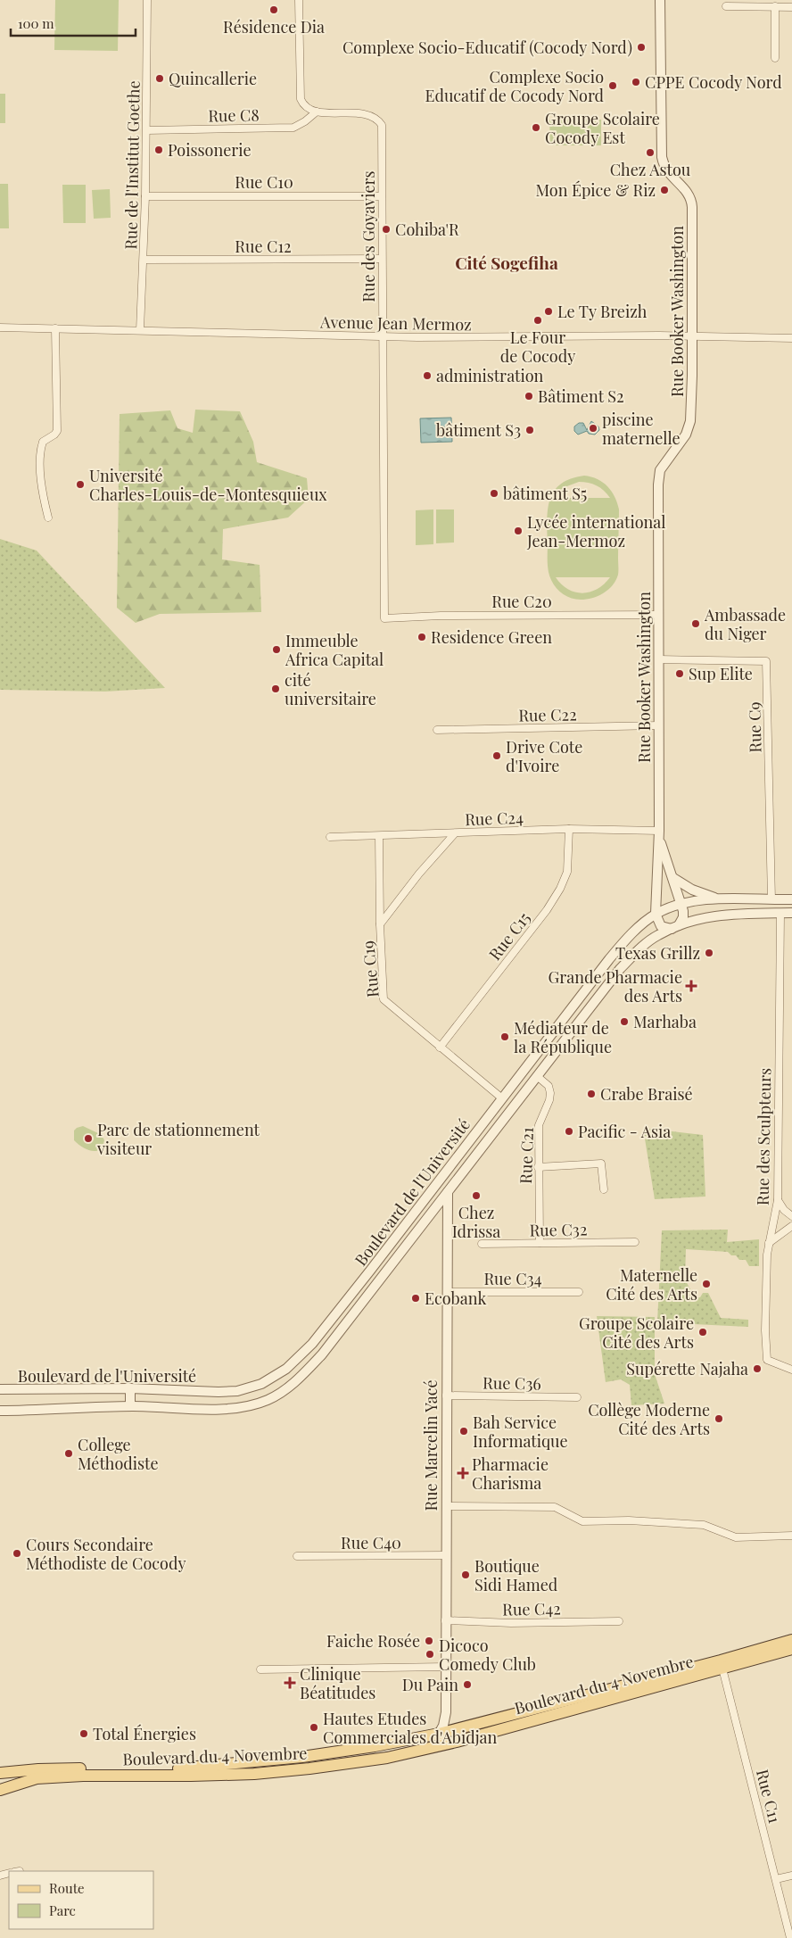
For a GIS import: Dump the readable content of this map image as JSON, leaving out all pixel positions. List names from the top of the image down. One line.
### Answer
{"streets":{"main road":["Boulevard du 4 Novembre"],"street":["Rue C8","Rue de l'Institut Goethe","Rue C10","Rue des Goyaviers","Rue C12","Rue Booker Washington","Avenue Jean Mermoz","Rue C20","Rue C22","Rue C9","Rue C24","Rue C15","Rue C19","Rue des Sculpteurs","Rue C21","Boulevard de l'Université","Rue C32","Rue C34","Rue C36","Rue Marcelin Yacé","Rue C40","Rue C42","Rue C11"]},"crossings":[["Rue C8","Rue de l'Institut Goethe"],["Rue C8","Rue des Goyaviers"],["Rue de l'Institut Goethe","Rue C10"],["Rue de l'Institut Goethe","Rue C12"],["Rue de l'Institut Goethe","Avenue Jean Mermoz"],["Rue C10","Rue des Goyaviers"],["Rue des Goyaviers","Rue C12"],["Rue des Goyaviers","Avenue Jean Mermoz"],["Rue des Goyaviers","Rue C20"],["Rue Booker Washington","Avenue Jean Mermoz"],["Rue Booker Washington","Rue C20"],["Rue Booker Washington","Rue C22"],["Rue Booker Washington","Rue C9"],["Rue Booker Washington","Rue C24"],["Rue Booker Washington","Boulevard de l'Université"],["Rue C9","Boulevard de l'Université"],["Rue C24","Rue C15"],["Rue C24","Rue C19"],["Rue C15","Rue C19"],["Rue C19","Boulevard de l'Université"],["Rue des Sculpteurs","Boulevard de l'Université"],["Rue C21","Boulevard de l'Université"],["Rue C21","Rue C32"],["Boulevard de l'Université","Rue Marcelin Yacé"],["Rue C34","Rue Marcelin Yacé"],["Rue C36","Rue Marcelin Yacé"],["Rue Marcelin Yacé","Rue C40"],["Rue Marcelin Yacé","Rue C42"],["Rue Marcelin Yacé","Boulevard du 4 Novembre"],["Boulevard du 4 Novembre","Rue C11"]],"districts":["Cité Sogefiha"],"places":{"other":["Résidence Dia","Complexe Socio-Educatif (Cocody Nord)","Quincallerie","CPPE Cocody Nord","Complexe Socio Educatif de Cocody Nord","Groupe Scolaire Cocody Est","Poissonerie","Chez Astou","Mon Épice & Riz","Cohiba'R","Le Ty Breizh","Le Four de Cocody","administration","Bâtiment S2","piscine maternelle","bâtiment S3","Université Charles-Louis-de-Montesquieux","bâtiment S5","Lycée international Jean-Mermoz","Ambassade du Niger","Residence Green","Immeuble Africa Capital","Sup Elite","cité universitaire","Drive Cote d'Ivoire","Texas Grillz","Marhaba","Médiateur de la République","Crabe Braisé","Pacific - Asia","Parc de stationnement visiteur","Chez Idrissa","Maternelle Cité des Arts","Ecobank","Groupe Scolaire Cité des Arts","Supérette Najaha","Collège Moderne Cité des Arts","Bah Service Informatique","College Méthodiste","Cours Secondaire Méthodiste de Cocody","Boutique Sidi Hamed","Faiche Rosée","Dicoco Comedy Club","Du Pain","Hautes Etudes Commerciales d'Abidjan","Total Énergies"],"health":["Grande Pharmacie des Arts","Pharmacie Charisma","Clinique Béatitudes"]},"legend":["Route","Parc"],"scale_bar":"100 m"}
